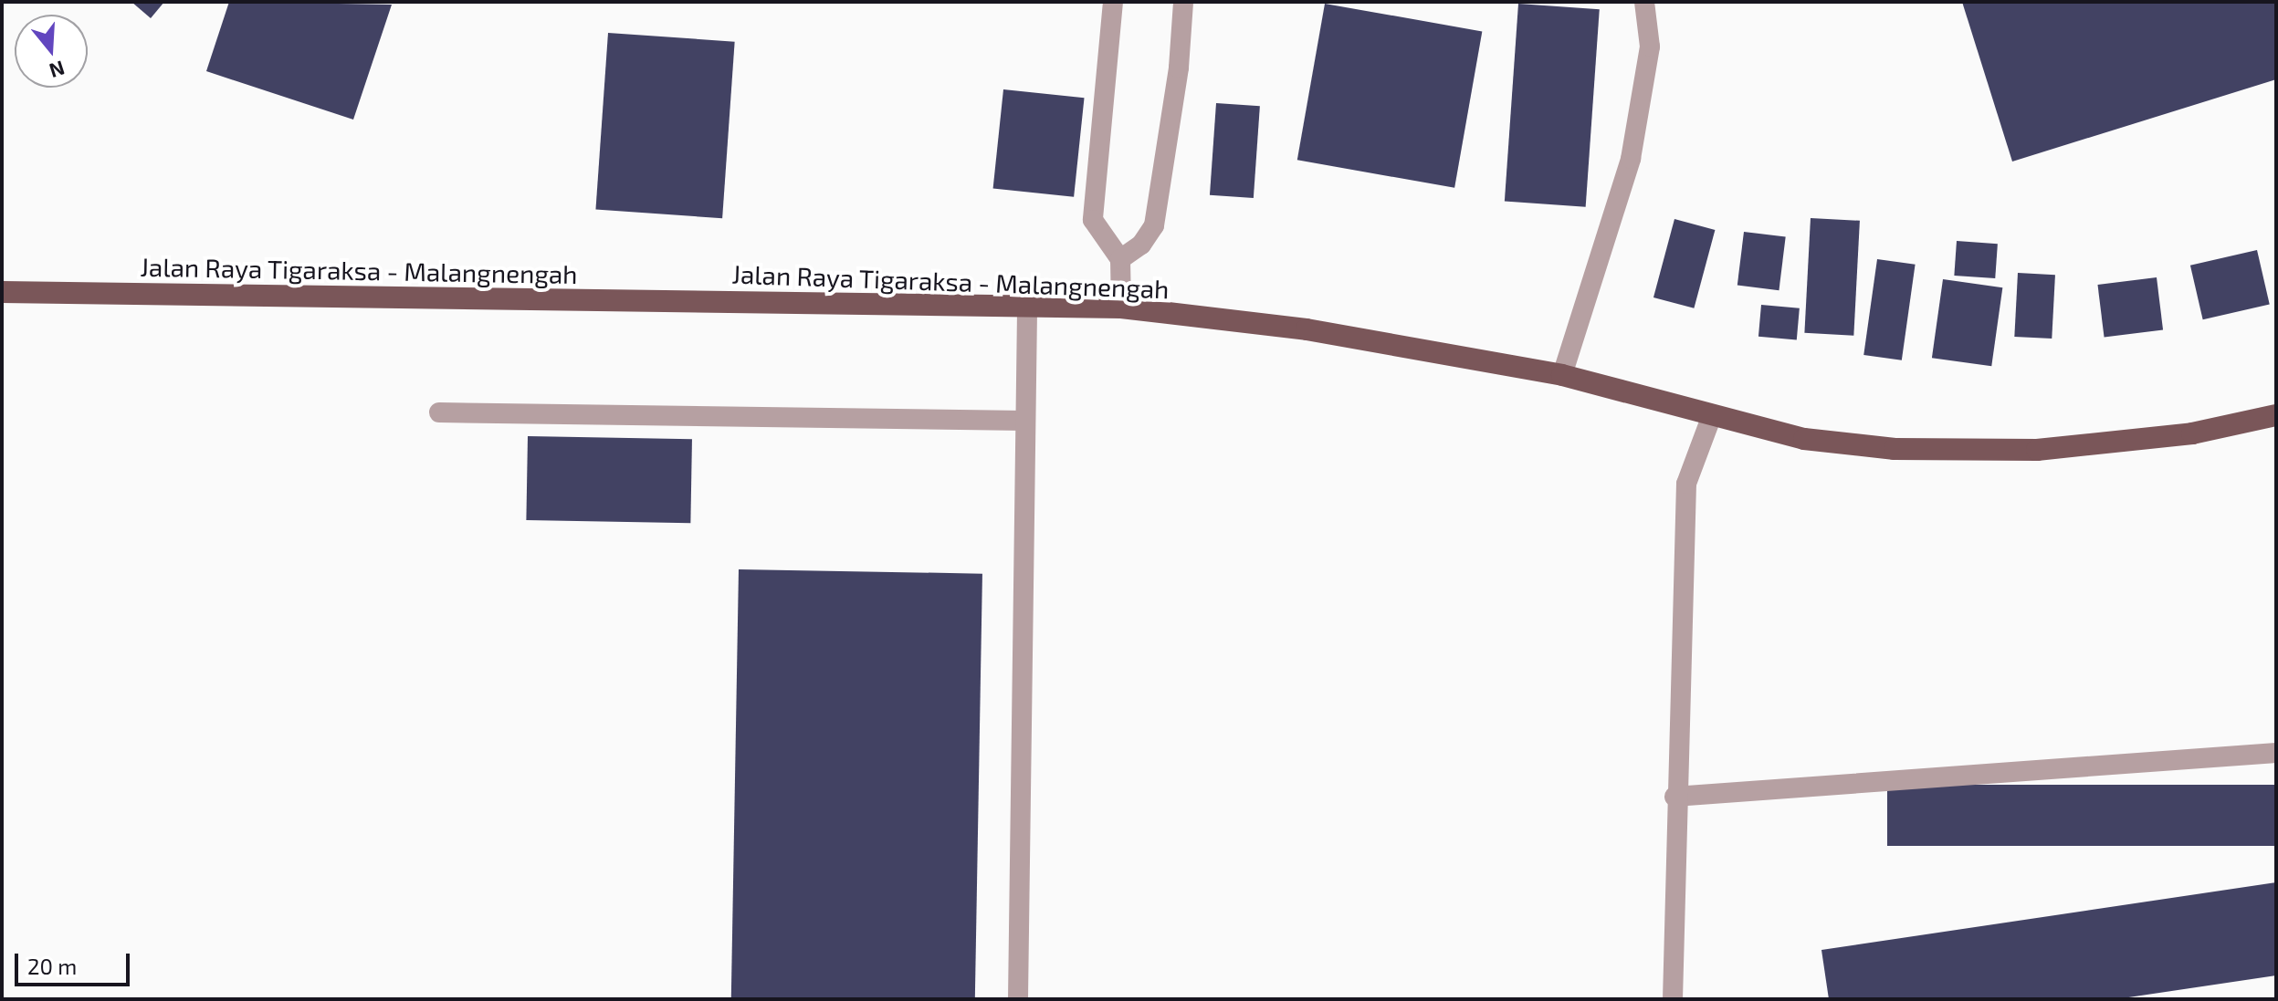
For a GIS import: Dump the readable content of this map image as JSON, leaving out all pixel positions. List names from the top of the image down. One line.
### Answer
{"streets":{"main road":["Jalan Raya Tigaraksa - Malangnengah"]},"scale_bar":"20 m","north":"bottom"}
